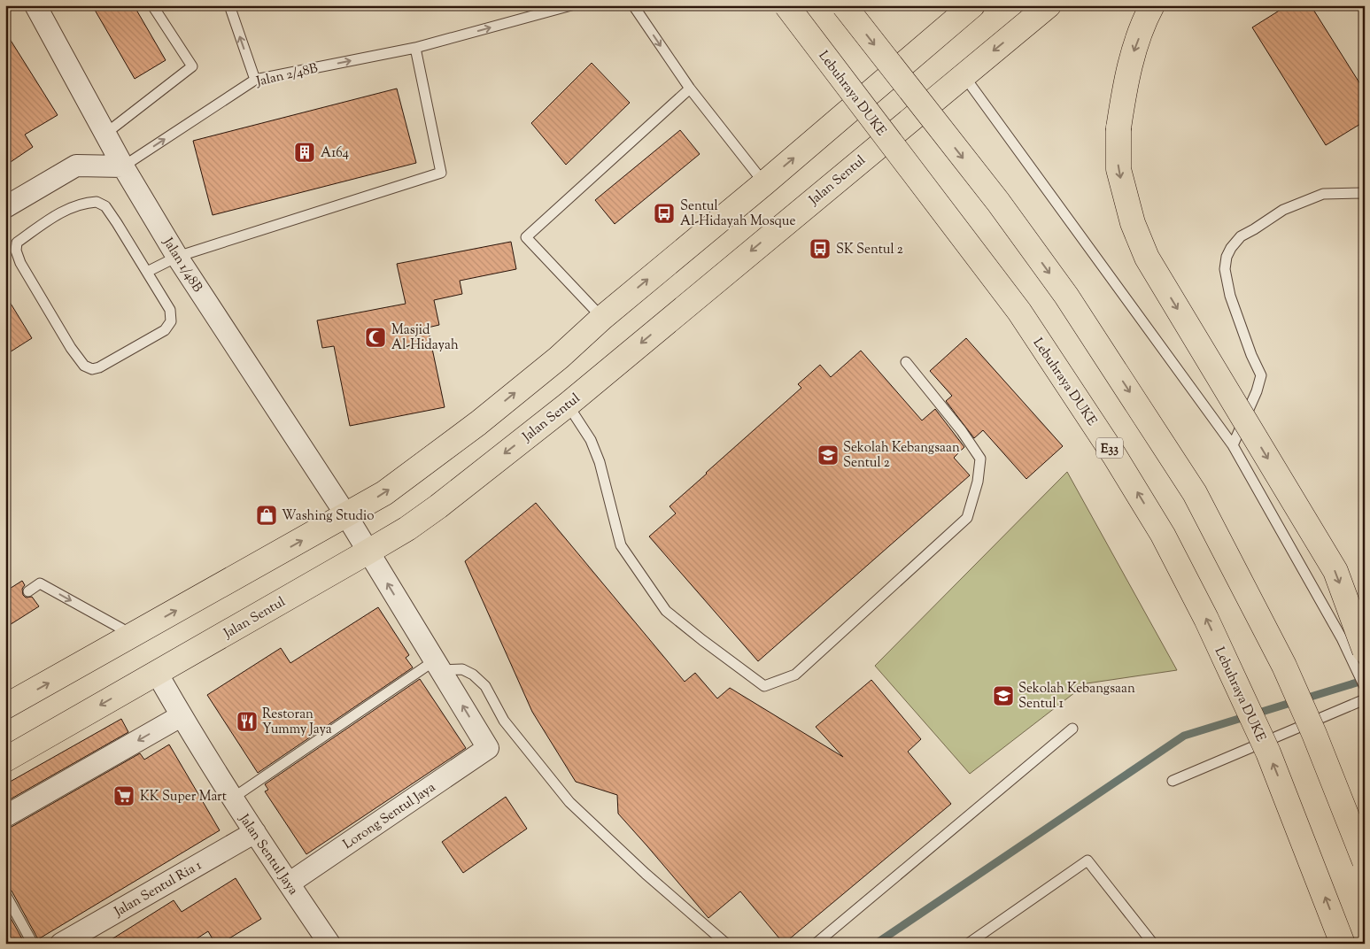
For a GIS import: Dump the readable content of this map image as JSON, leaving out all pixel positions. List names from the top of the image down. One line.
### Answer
{"streets":{"main road":["Lebuhraya DUKE","Jalan Sentul","E33"],"street":["Jalan 1/48B","Lorong Sentul Jaya","Jalan Sentul Jaya","Jalan Sentul Ria 1"],"lane":["Jalan 2/48B"]},"crossings":[["Jalan 2/48B","Jalan 1/48B"],["Jalan Sentul","Jalan 1/48B"],["Jalan Sentul","Jalan Sentul Jaya"],["Jalan 1/48B","Lorong Sentul Jaya"],["Lorong Sentul Jaya","Jalan Sentul Jaya"],["Jalan Sentul Jaya","Jalan Sentul Ria 1"]],"one_way":["Jalan 2/48B"],"places":{"building":["A164"],"bus stop":["Sentul Al-Hidayah Mosque","SK Sentul 2"],"mosque":["Masjid Al-Hidayah"],"school or university":["Sekolah Kebangsaan Sentul 2","Sekolah Kebangsaan Sentul 1"],"shop":["Washing Studio"],"restaurant":["Restoran Yummy Jaya"],"supermarket":["KK Super Mart"]}}
